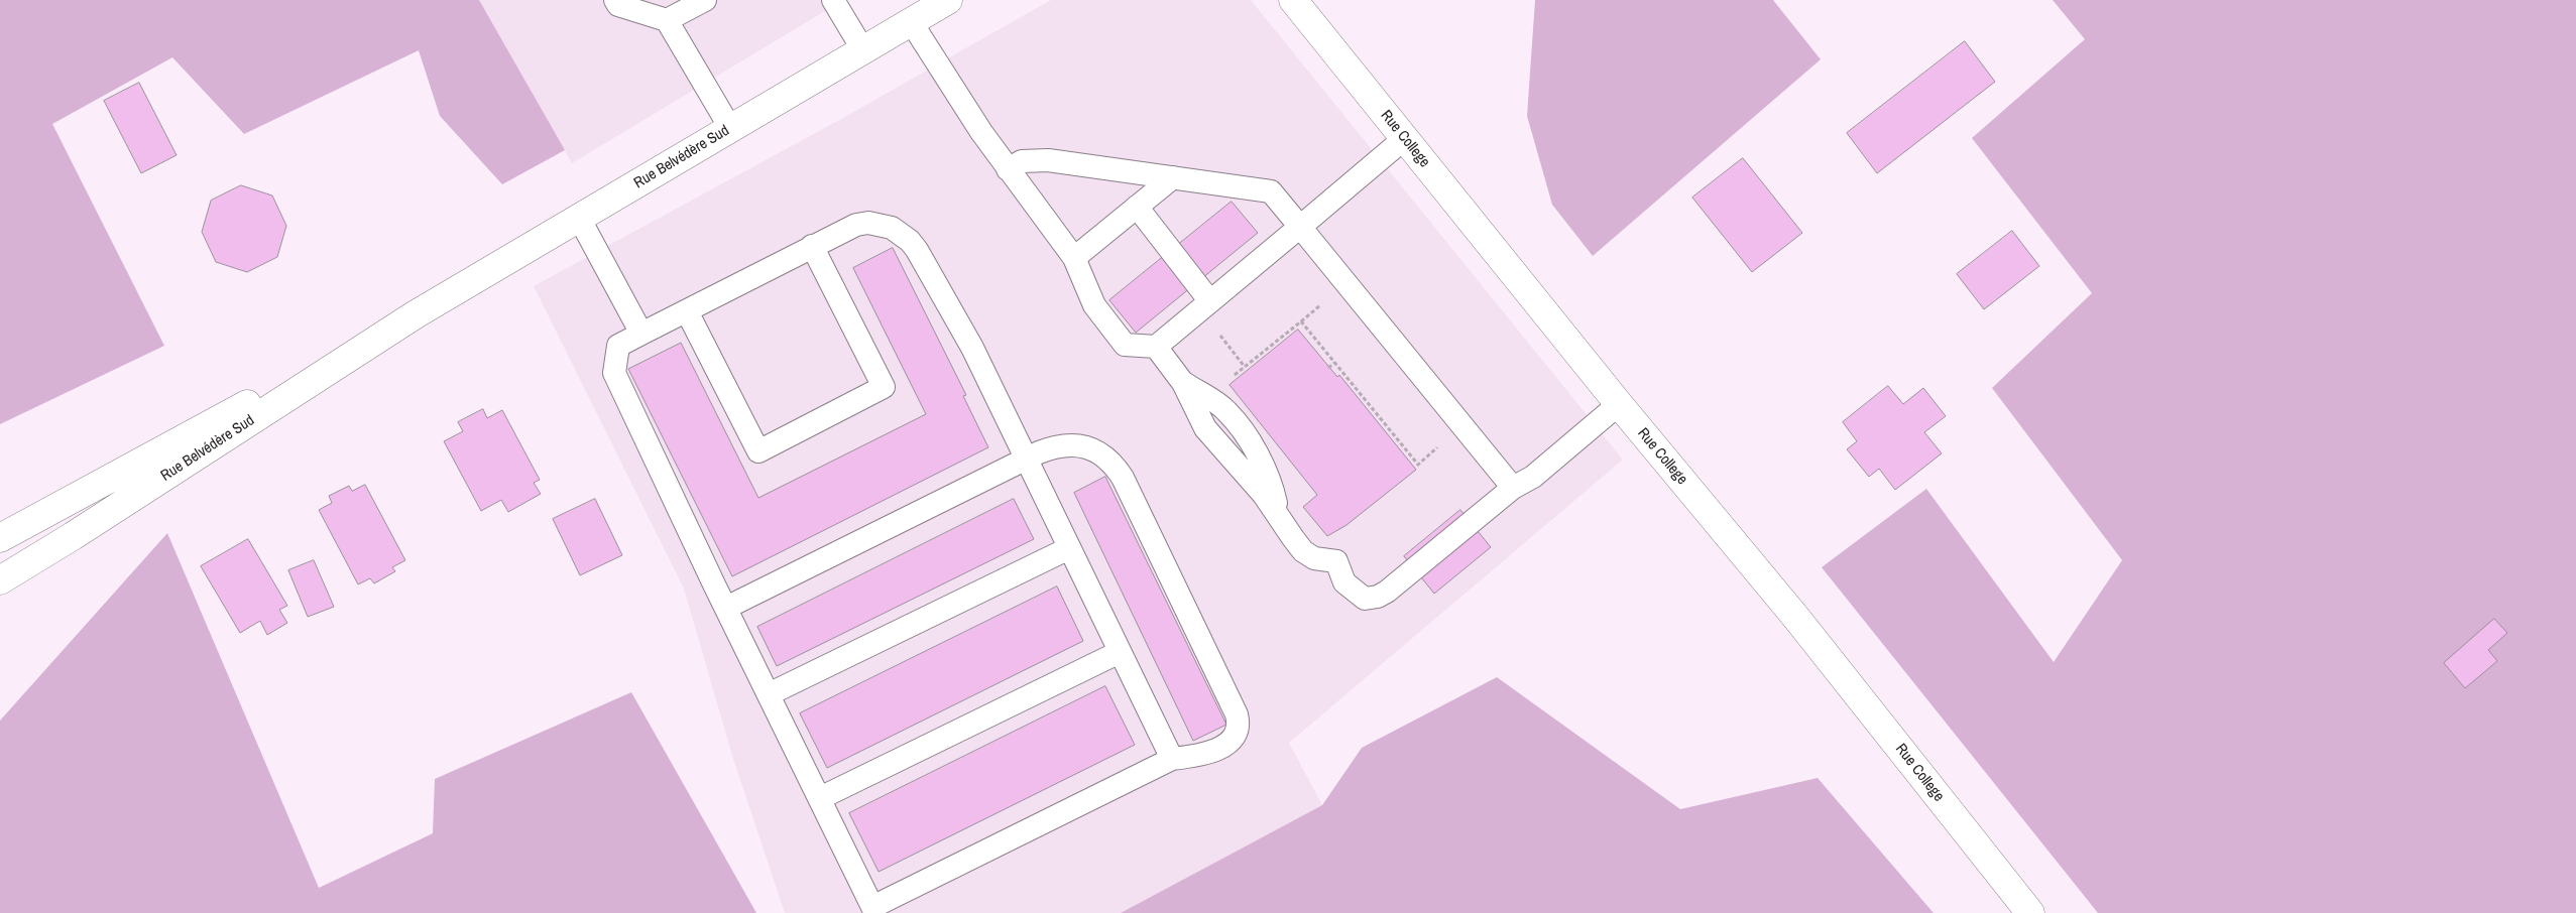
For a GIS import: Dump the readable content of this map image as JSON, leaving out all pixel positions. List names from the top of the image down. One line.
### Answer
{"streets":{"street":["Rue College","Rue Belvédère Sud"]}}
